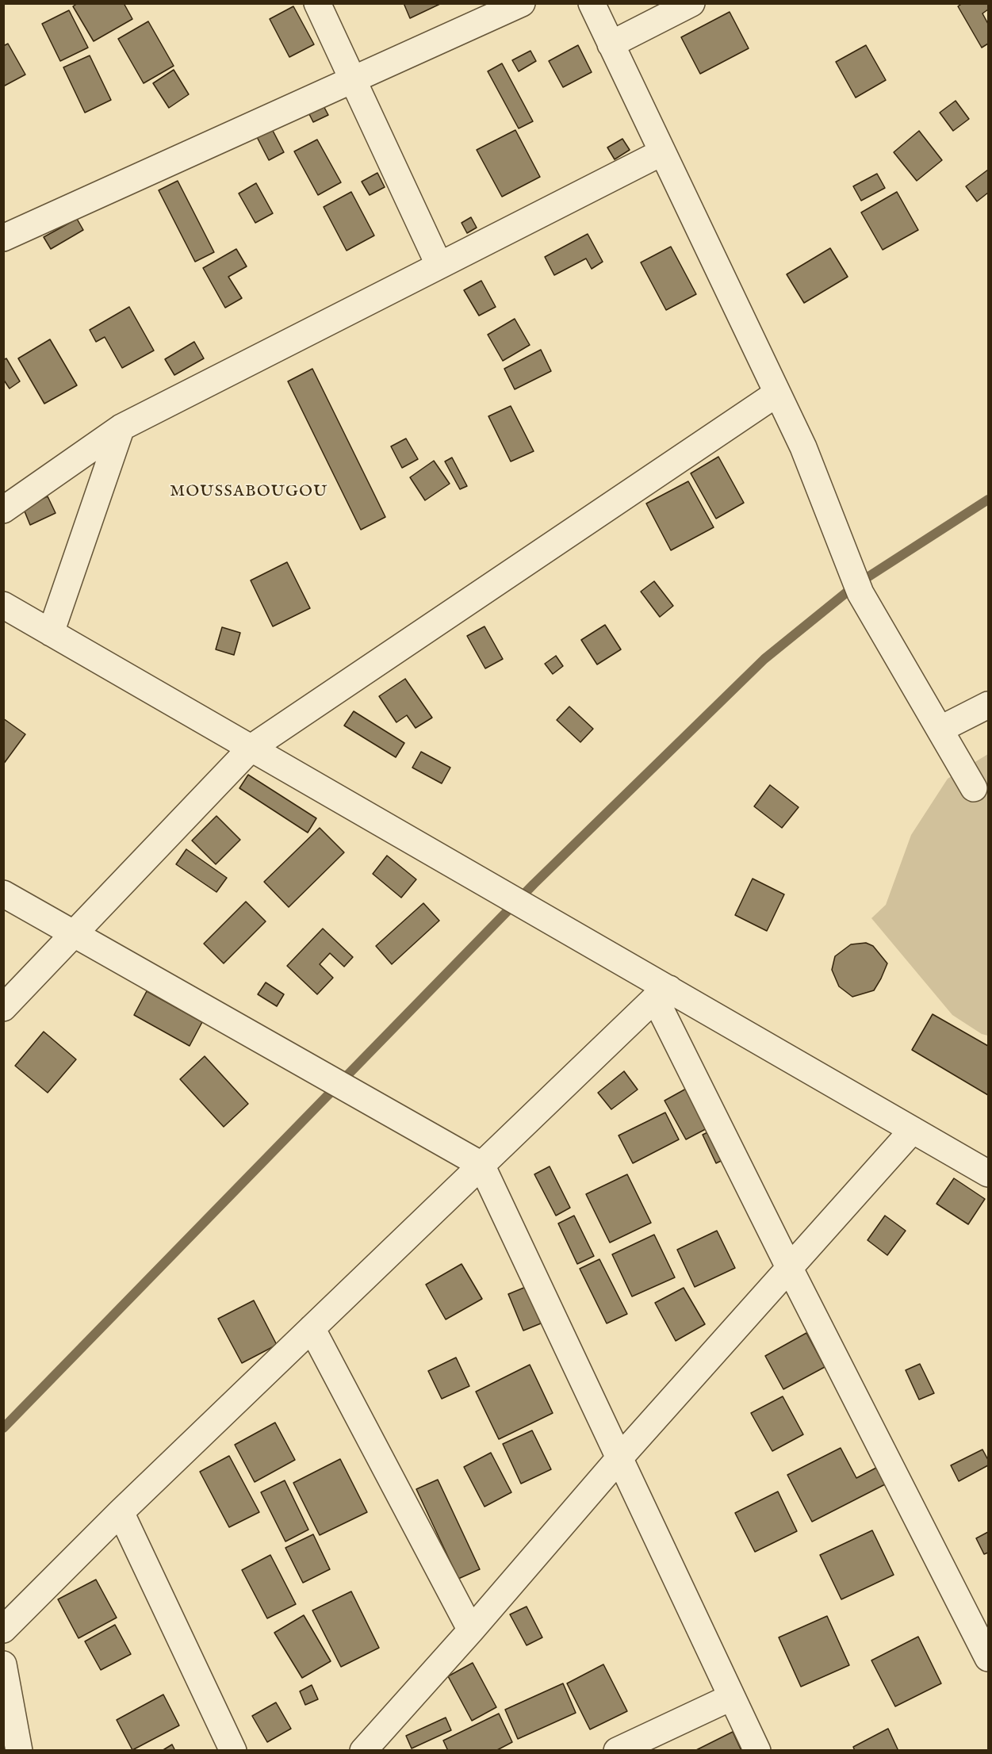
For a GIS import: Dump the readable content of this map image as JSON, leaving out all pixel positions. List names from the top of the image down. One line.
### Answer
{"districts":["MOUSSABOUGOU"]}
